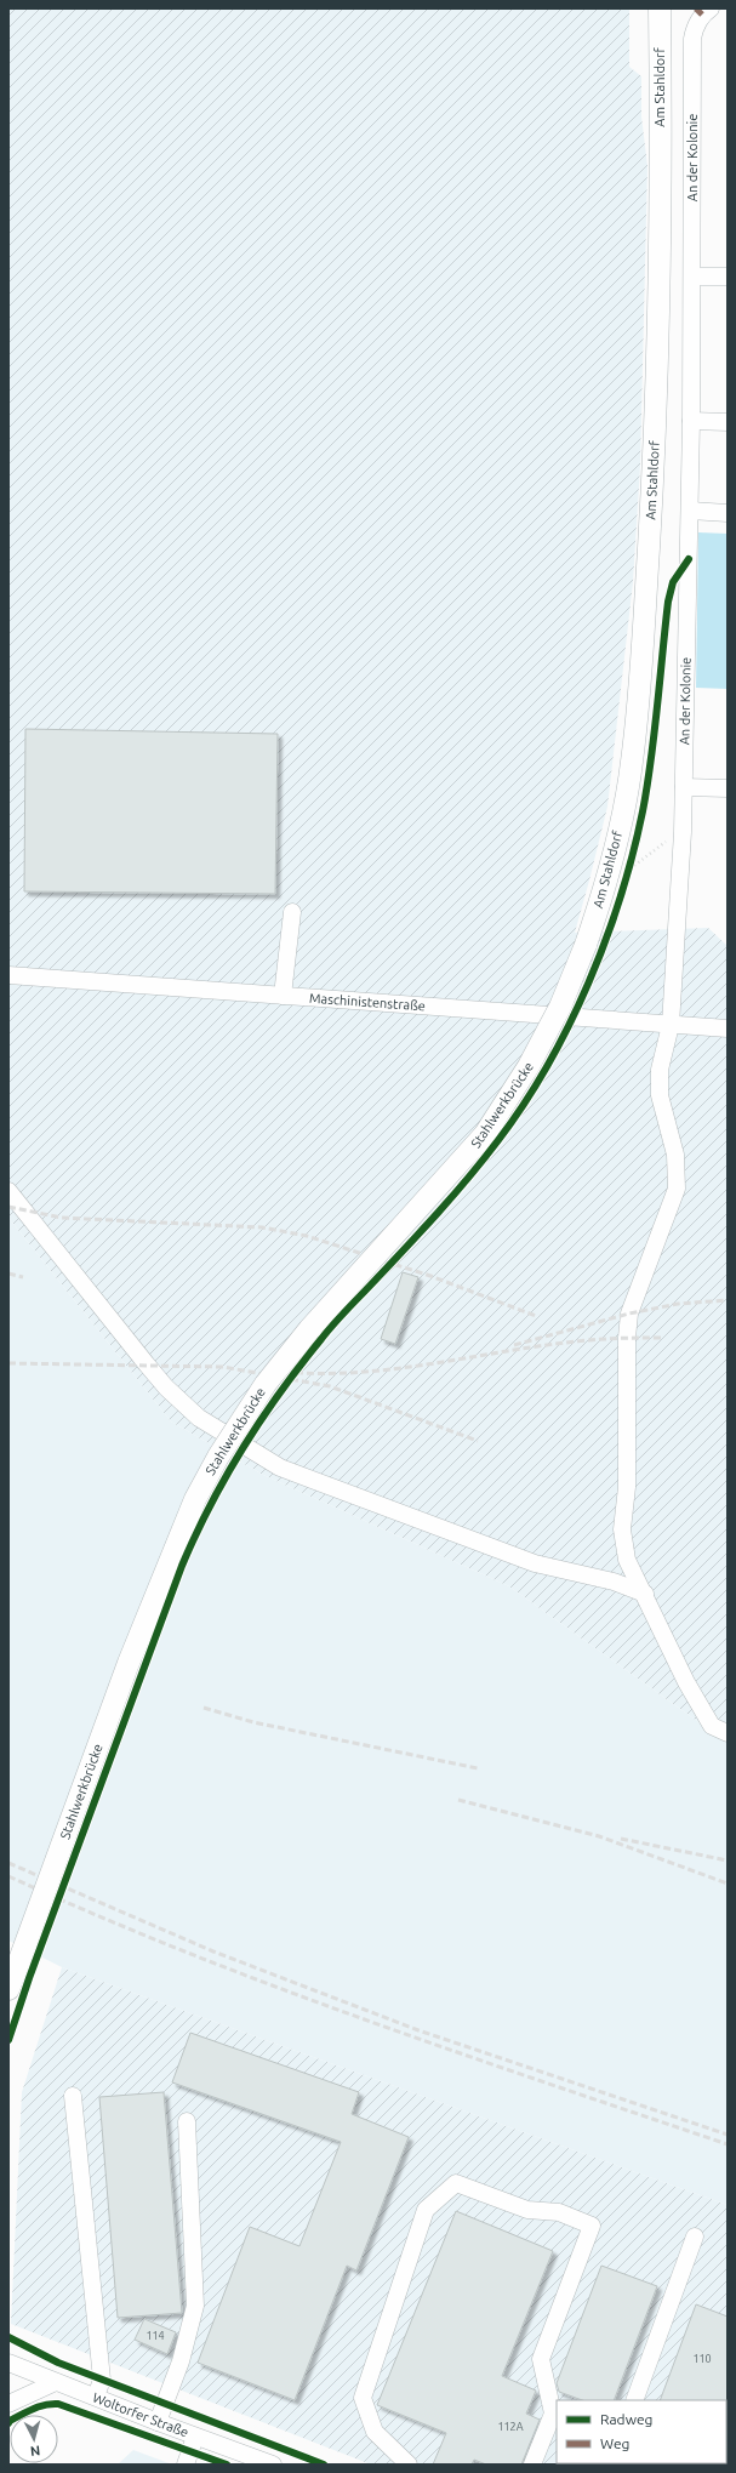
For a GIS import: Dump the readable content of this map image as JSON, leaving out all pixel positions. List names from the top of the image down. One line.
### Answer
{"streets":{"main road":["Am Stahldorf","Stahlwerkbrücke"],"street":["An der Kolonie","Maschinistenstraße","Woltorfer Straße"]},"crossings":[["Am Stahldorf","Stahlwerkbrücke"],["An der Kolonie","Maschinistenstraße"]],"house_numbers":["114","110","112A"],"legend":["Radweg","Weg"],"north":"bottom"}
